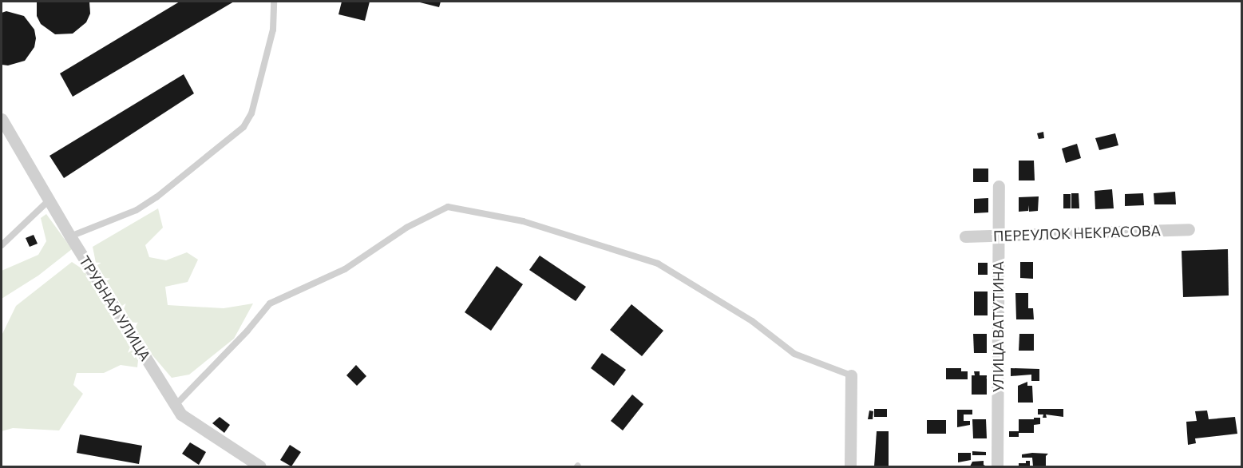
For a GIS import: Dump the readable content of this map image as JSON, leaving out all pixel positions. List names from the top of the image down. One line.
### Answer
{"streets":{"street":["ПЕРЕУЛОК НЕКРАСОВА","ТРУБНАЯ УЛИЦА","УЛИЦА ВАТУТИНА"]},"crossings":[["ПЕРЕУЛОК НЕКРАСОВА","УЛИЦА ВАТУТИНА"]]}
